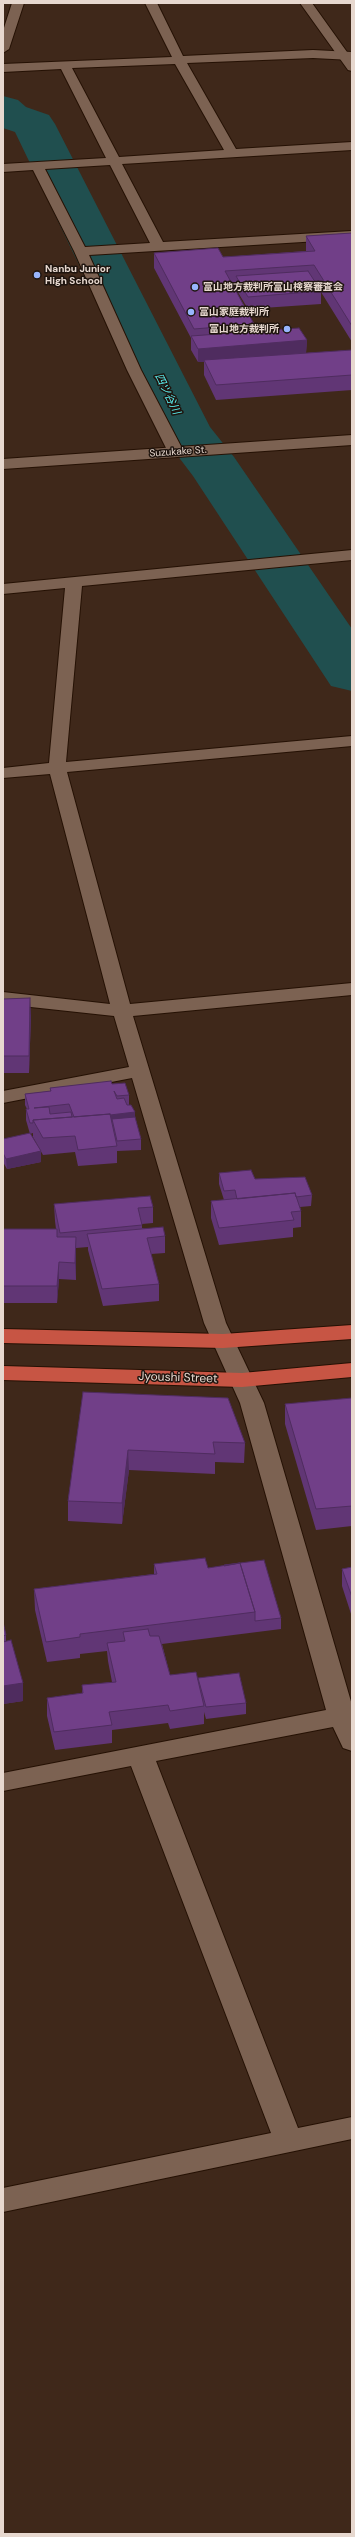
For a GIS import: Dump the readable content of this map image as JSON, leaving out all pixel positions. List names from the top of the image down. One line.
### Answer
{"streets":{"highway":["Jyoushi Street"],"street":["Suzukake St."]},"water":["四ツ谷川"],"places":["Nanbu Junior High School","富山地方裁判所富山検察審査会","富山家庭裁判所","富山地方裁判所"]}
